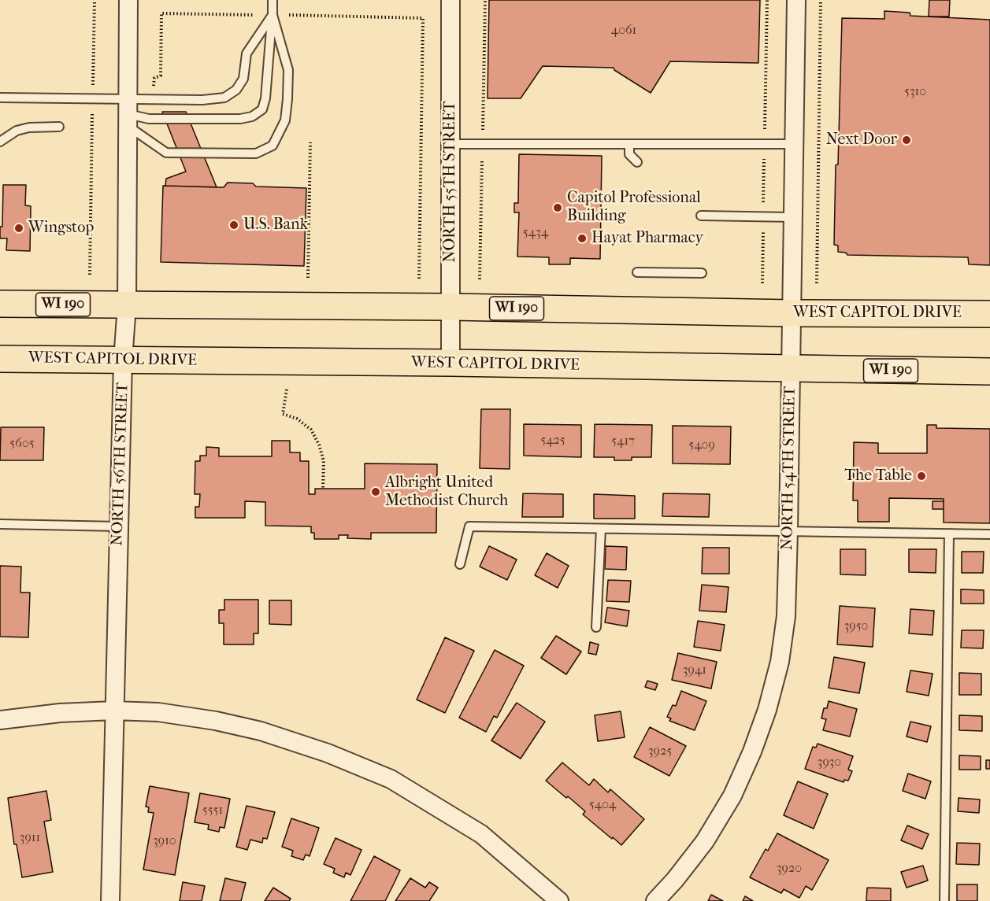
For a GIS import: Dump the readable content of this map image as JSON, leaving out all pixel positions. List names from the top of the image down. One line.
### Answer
{"streets":{"main road":["WI 190","WEST CAPITOL DRIVE"],"street":["NORTH 55TH STREET","NORTH 56TH STREET","NORTH 54TH STREET"]},"crossings":[["NORTH 55TH STREET","WEST CAPITOL DRIVE"],["WEST CAPITOL DRIVE","NORTH 56TH STREET"],["WEST CAPITOL DRIVE","NORTH 54TH STREET"]],"places":["Next Door","Capitol Professional Building","U.S. Bank","Wingstop","Hayat Pharmacy","The Table","Albright United Methodist Church"],"house_numbers":["4061","5310","5434","5425","5417","5605","5409","3950","3941","3925","3930","5404","5551","3911","3910","3920"]}
